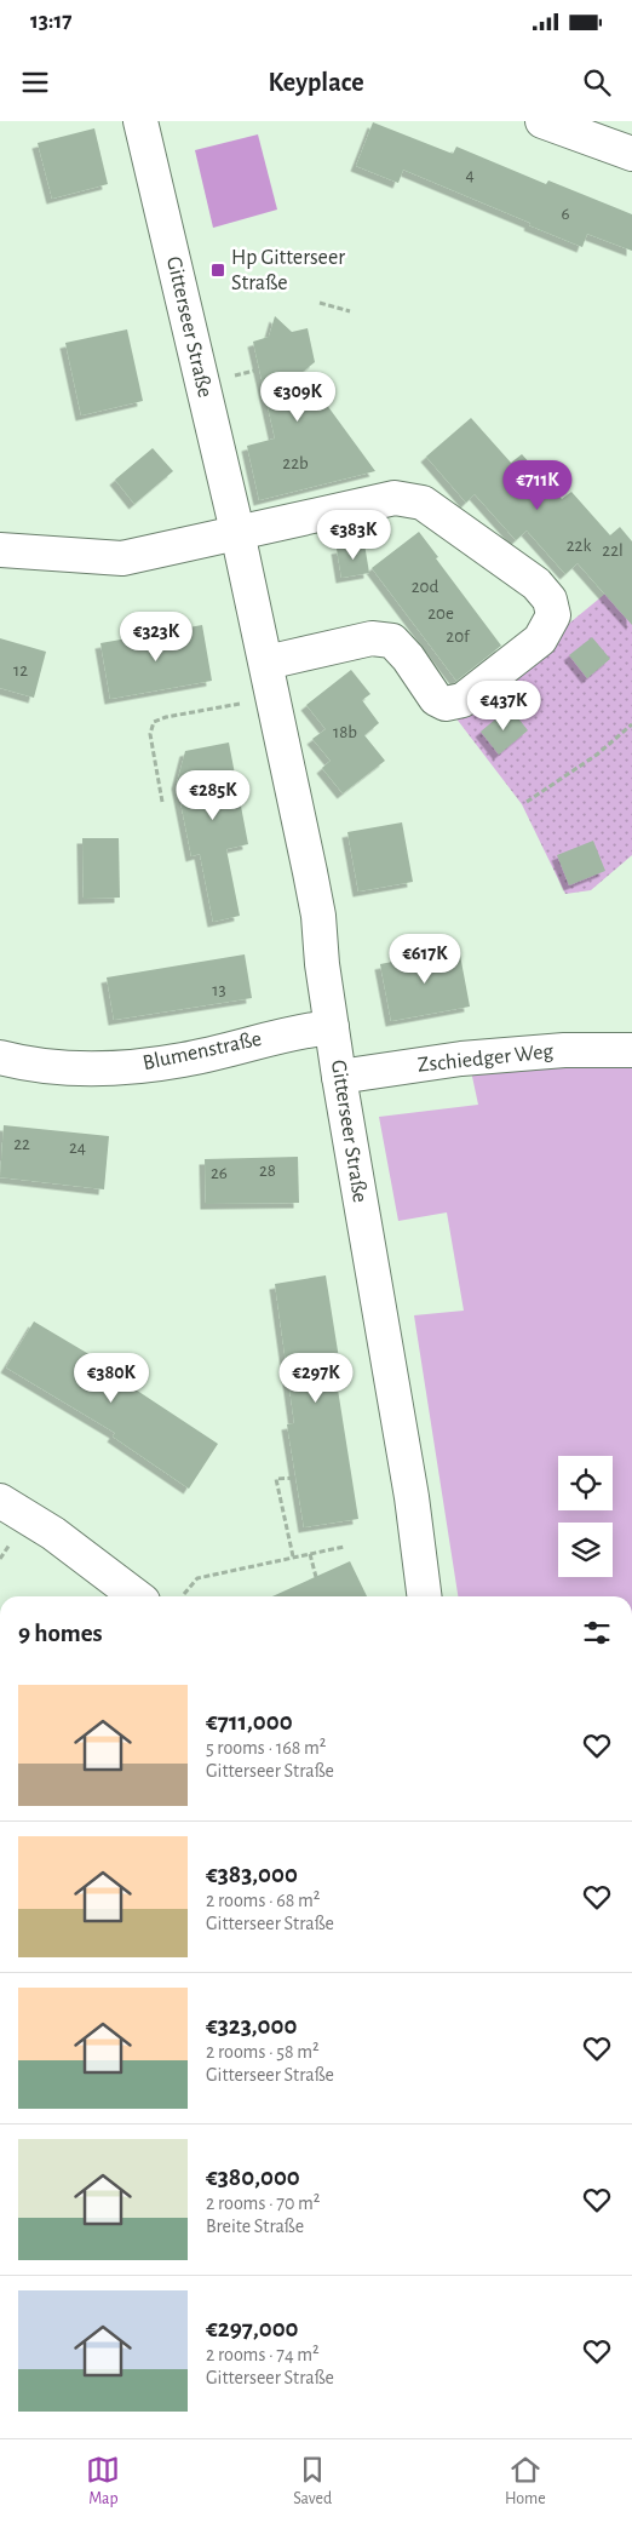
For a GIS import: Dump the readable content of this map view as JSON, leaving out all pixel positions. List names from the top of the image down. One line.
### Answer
{"streets":{"street":["Gitterseer Straße","Blumenstraße","Zschiedger Weg"]},"crossings":[["Gitterseer Straße","Blumenstraße"],["Gitterseer Straße","Zschiedger Weg"]],"places":{"transit":["Hp Gitterseer Straße"]},"house_numbers":["4","6","22b","22k","22l","20d","20e","20f","12","18b","13","22","24","28","26"],"page":{"status":"13:17","header":"Keyplace","price":["€309K","€711K","€383K","€323K","€437K","€285K","€617K","€380K","€297K"],"heading":"9 homes","list":[{"name":"€711,000","note":"5 rooms · 168 m² · Gitterseer Straße"},{"name":"€383,000","note":"2 rooms · 68 m² · Gitterseer Straße"},{"name":"€323,000","note":"2 rooms · 58 m² · Gitterseer Straße"},{"name":"€380,000","note":"2 rooms · 70 m² · Breite Straße"},{"name":"€297,000","note":"2 rooms · 74 m² · Gitterseer Straße"}],"tabs":["Map","Saved","Home"]}}
